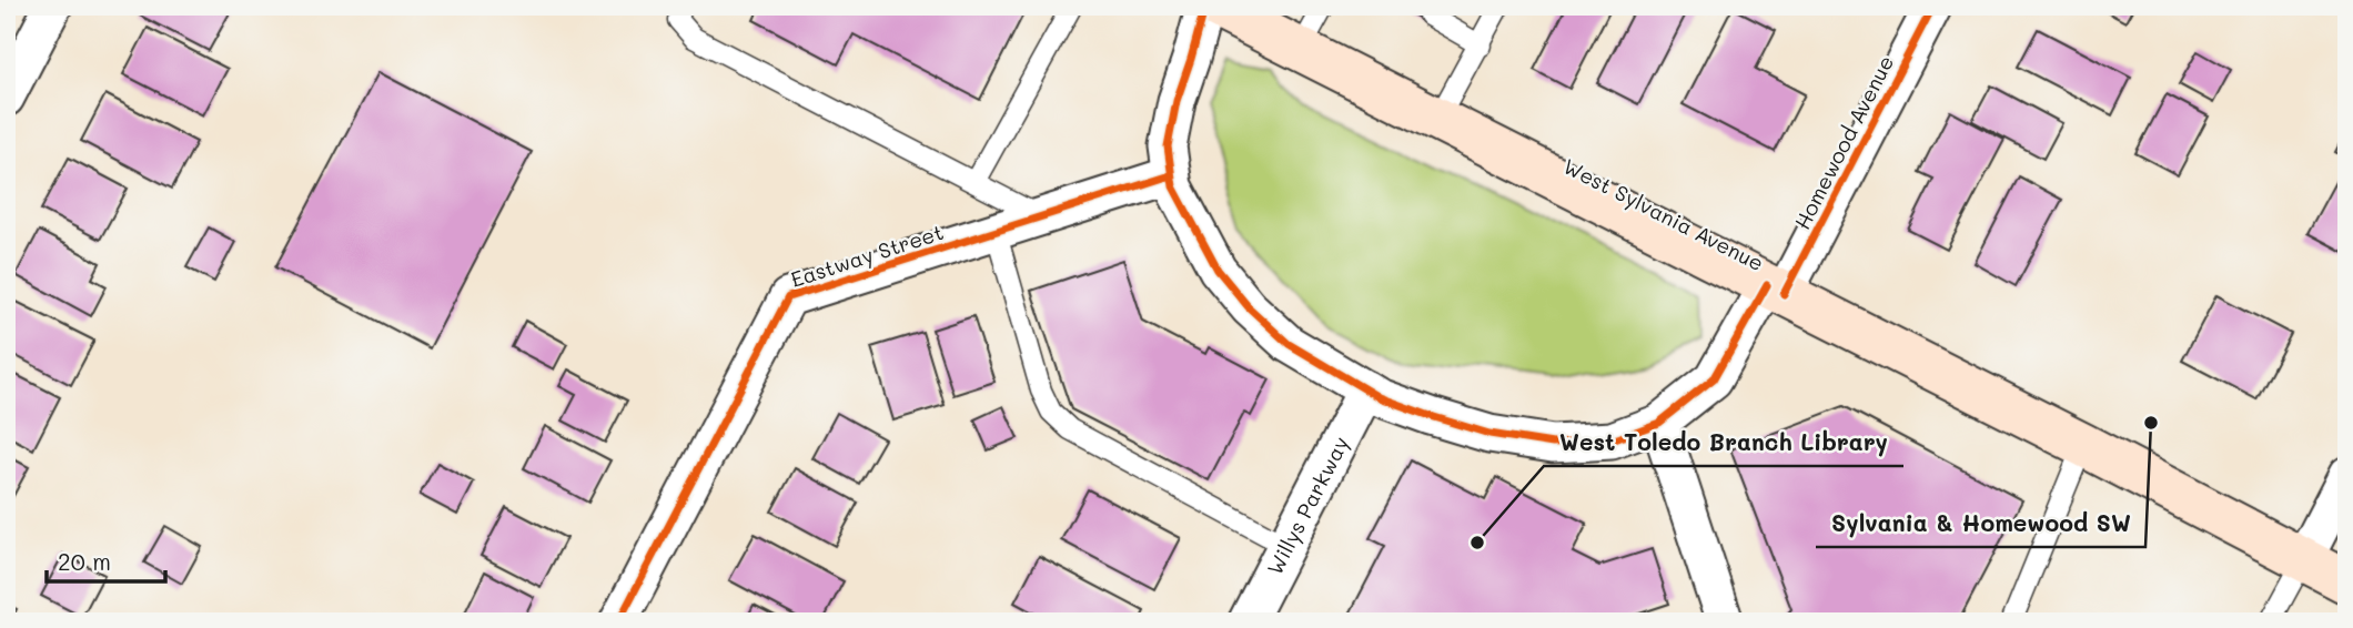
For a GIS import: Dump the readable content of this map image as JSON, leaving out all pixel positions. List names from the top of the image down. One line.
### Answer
{"streets":{"main road":["West Sylvania Avenue"],"street":["Homewood Avenue","Eastway Street","Willys Parkway"]},"crossings":[["Homewood Avenue","West Sylvania Avenue"],["Homewood Avenue","Eastway Street"],["Homewood Avenue","Willys Parkway"]],"places":["Sylvania & Homewood SW","West Toledo Branch Library"],"scale_bar":"20 m"}
